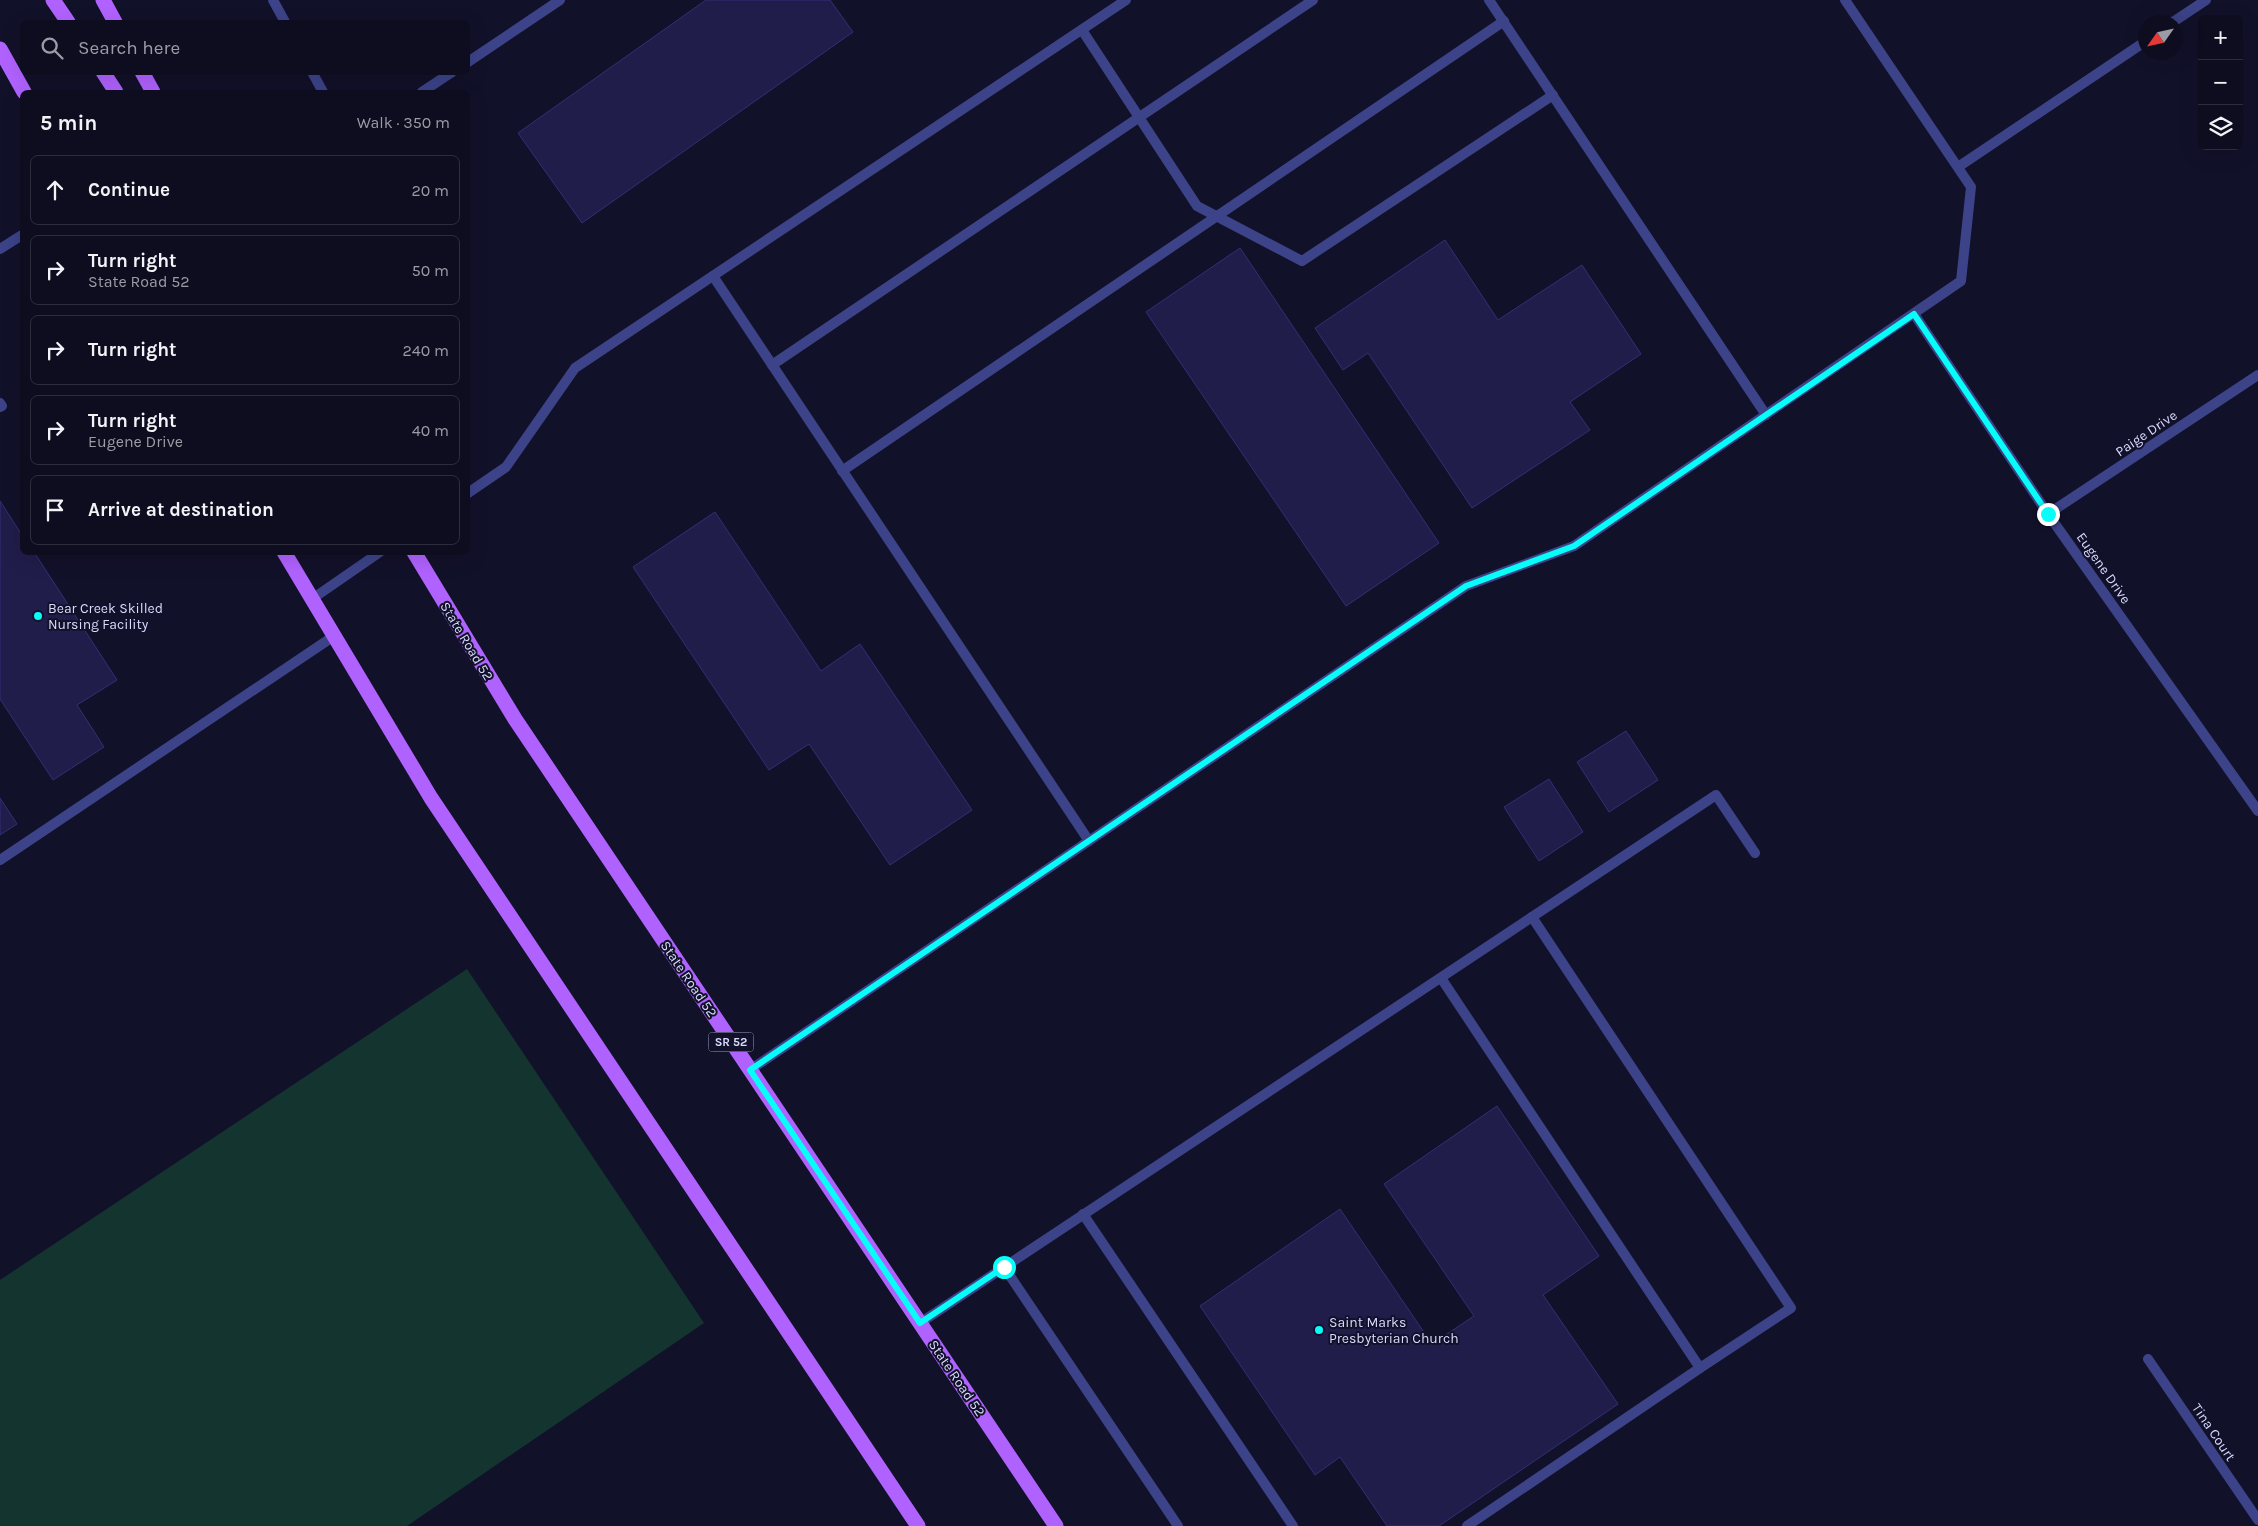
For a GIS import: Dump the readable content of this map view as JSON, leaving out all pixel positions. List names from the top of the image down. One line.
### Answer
{"streets":{"main road":["State Road 52","SR 52"],"street":["Paige Drive","Eugene Drive","Tina Court"]},"crossings":[["Paige Drive","Eugene Drive"]],"places":["Bear Creek Skilled Nursing Facility","Saint Marks Presbyterian Church"],"north":"bottom left","page":{"map_buttons":["+","−"],"search":"Search here","heading":["5 min","Walk · 350 m"],"list":[["Continue","20 m"],["Turn right","State Road 52","50 m"],["Turn right","240 m"],["Turn right","Eugene Drive","40 m"],"Arrive at destination"]}}
